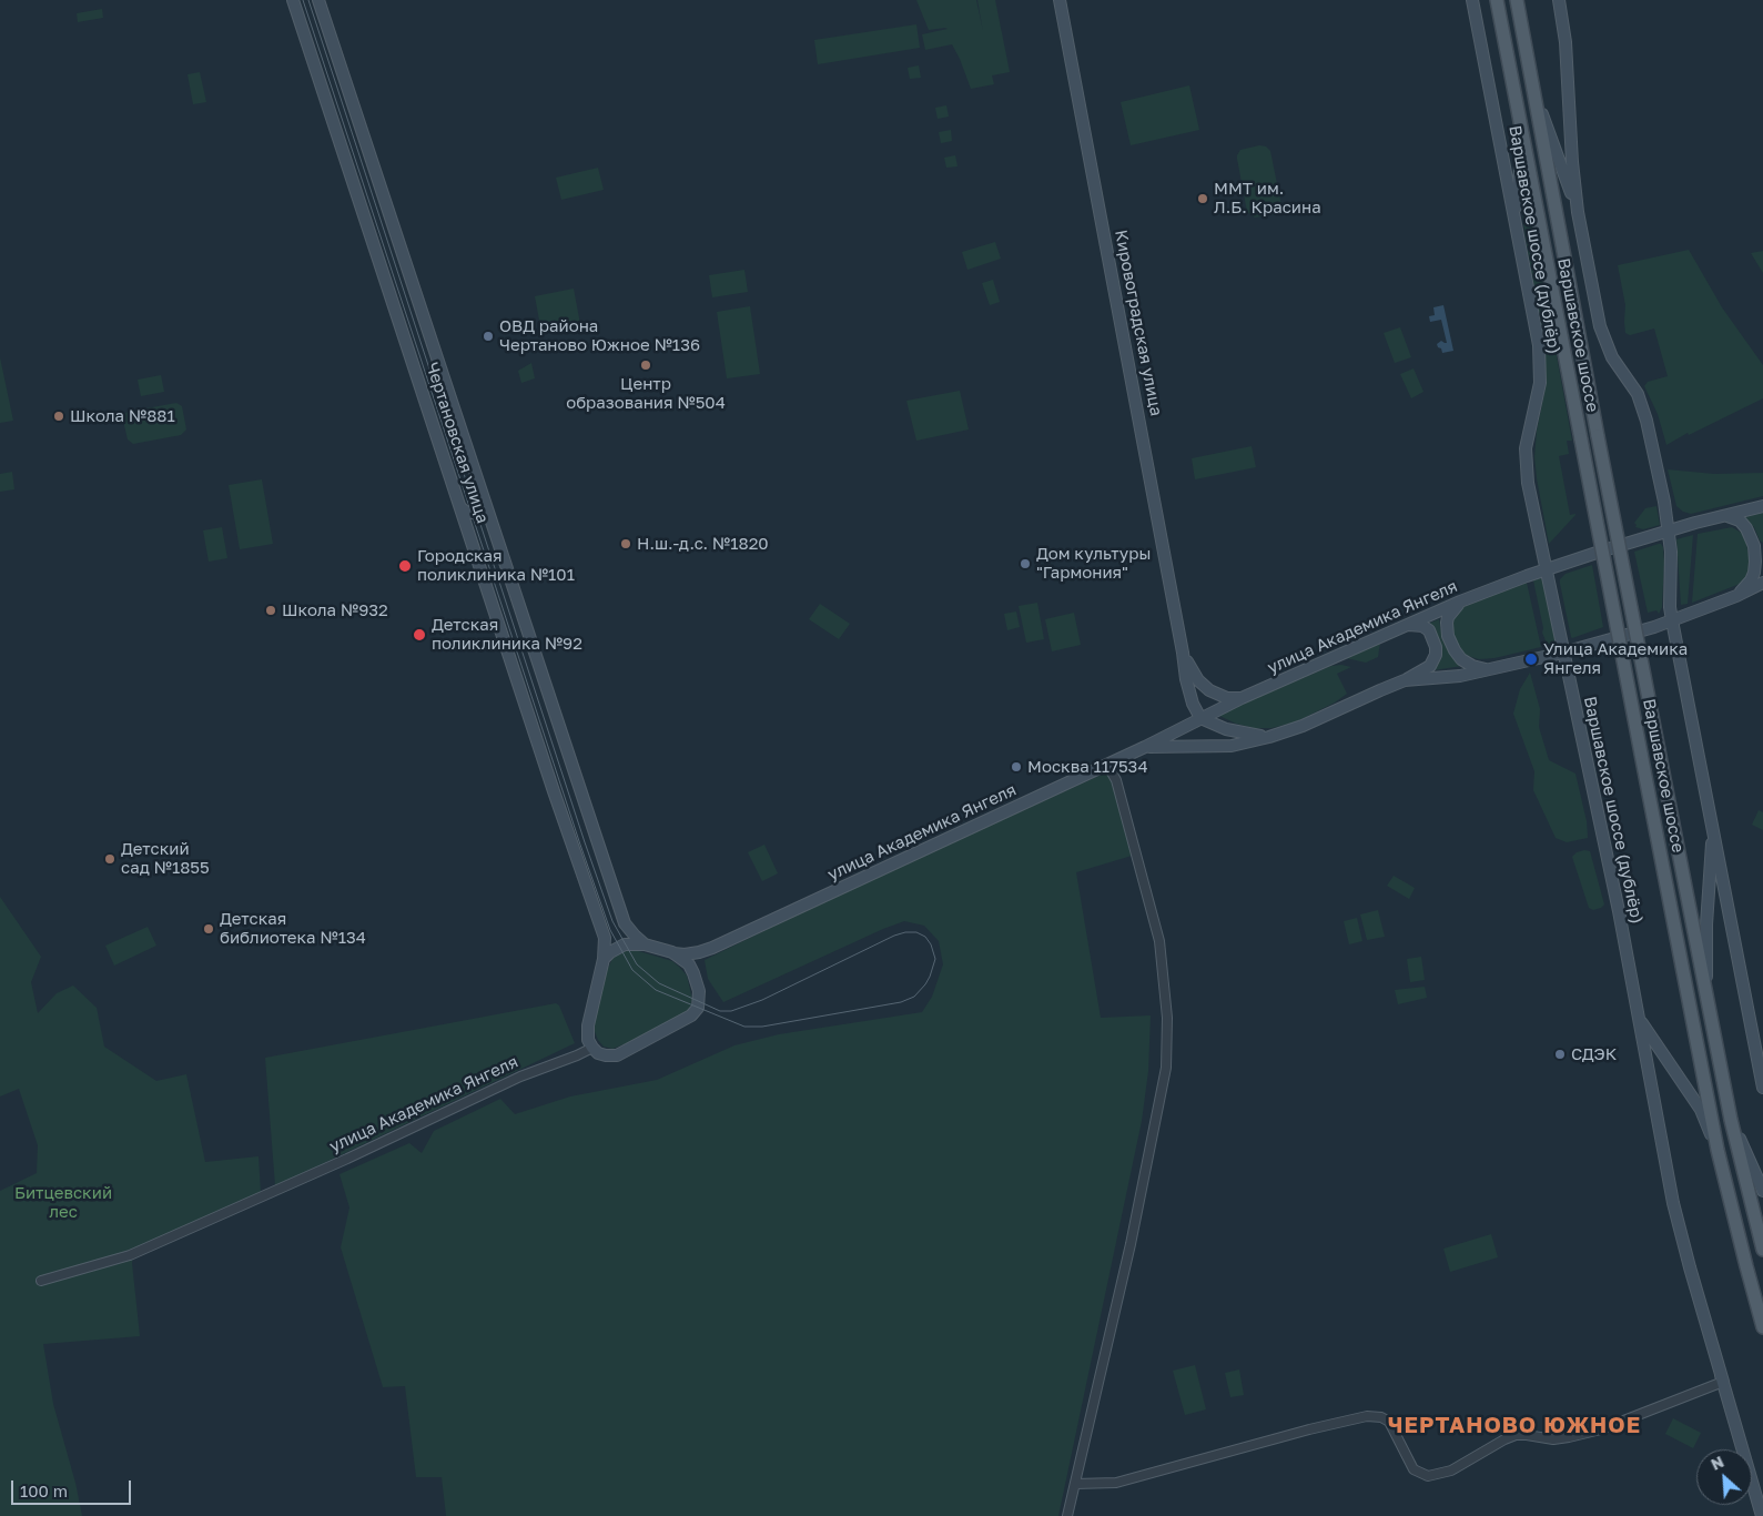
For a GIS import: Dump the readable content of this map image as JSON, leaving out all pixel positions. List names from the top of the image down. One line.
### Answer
{"streets":{"main road":["Варшавское шоссе (дублёр)","Кировоградская улица","Варшавское шоссе","Чертановская улица","улица Академика Янгеля"]},"crossings":[["Варшавское шоссе (дублёр)","улица Академика Янгеля"],["Кировоградская улица","улица Академика Янгеля"],["Чертановская улица","улица Академика Янгеля"]],"districts":["ЧЕРТАНОВО ЮЖНОЕ"],"parks":["Битцевский лес"],"places":["ММТ им. Л.Б. Красина","ОВД района Чертаново Южное №136","Центр образования №504","Школа №881","Н.ш.-д.с. №1820","Дом культуры \"Гармония\"","Городская поликлиника №101","Школа №932","Детская поликлиника №92","Улица Академика Янгеля","Москва 117534","Детский сад №1855","Детская библиотека №134","СДЭК"],"scale_bar":"100 m","north":"top left"}
